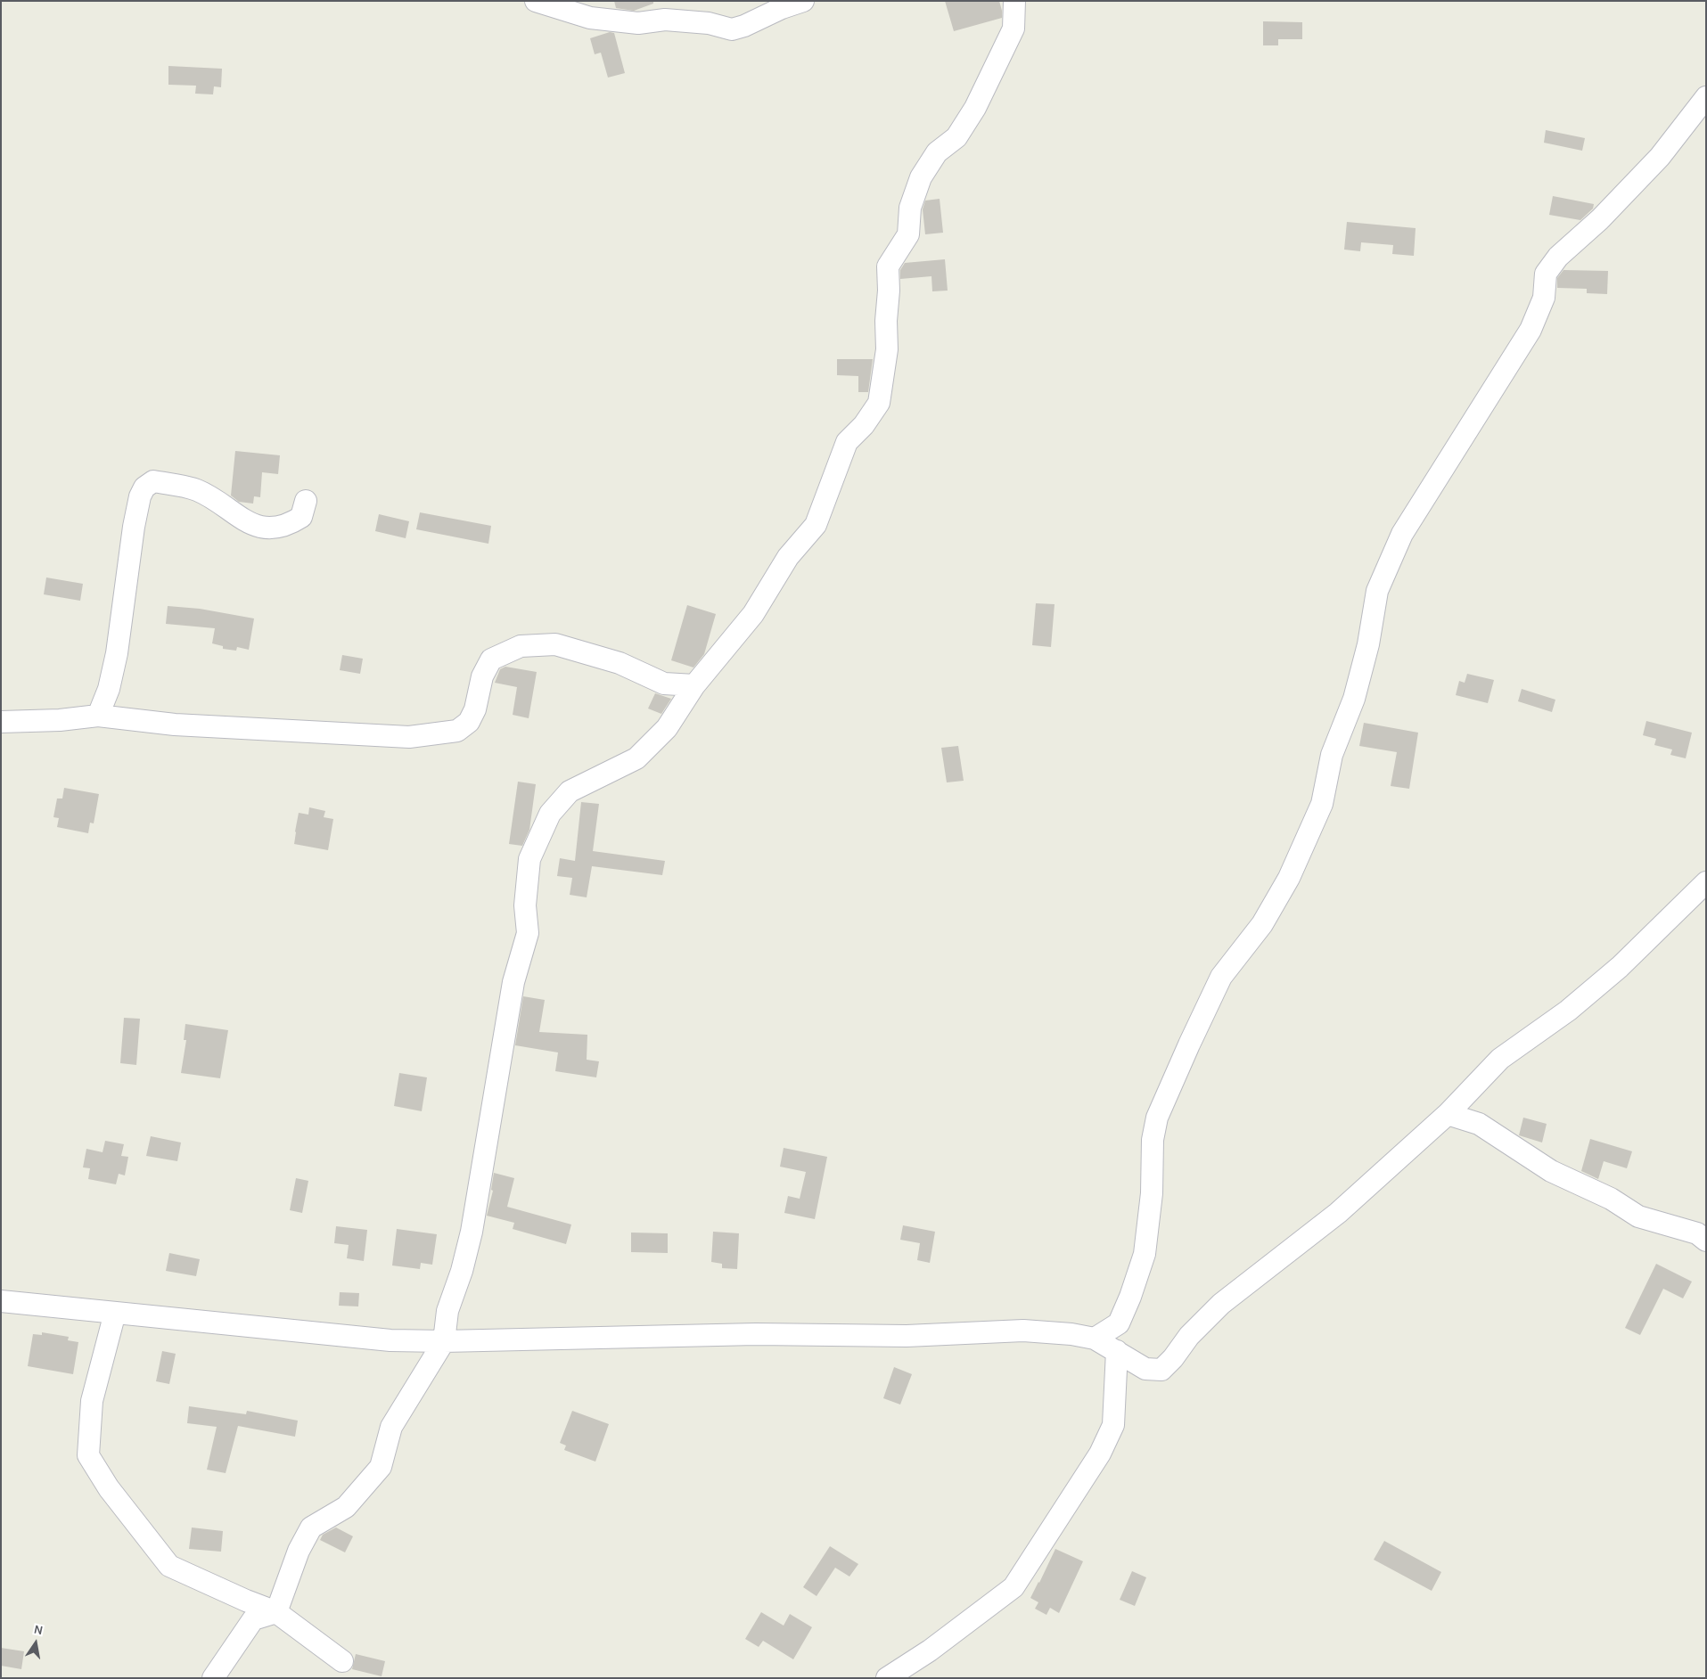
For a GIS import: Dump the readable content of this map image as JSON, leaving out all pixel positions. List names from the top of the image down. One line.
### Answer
{"north":"top"}
